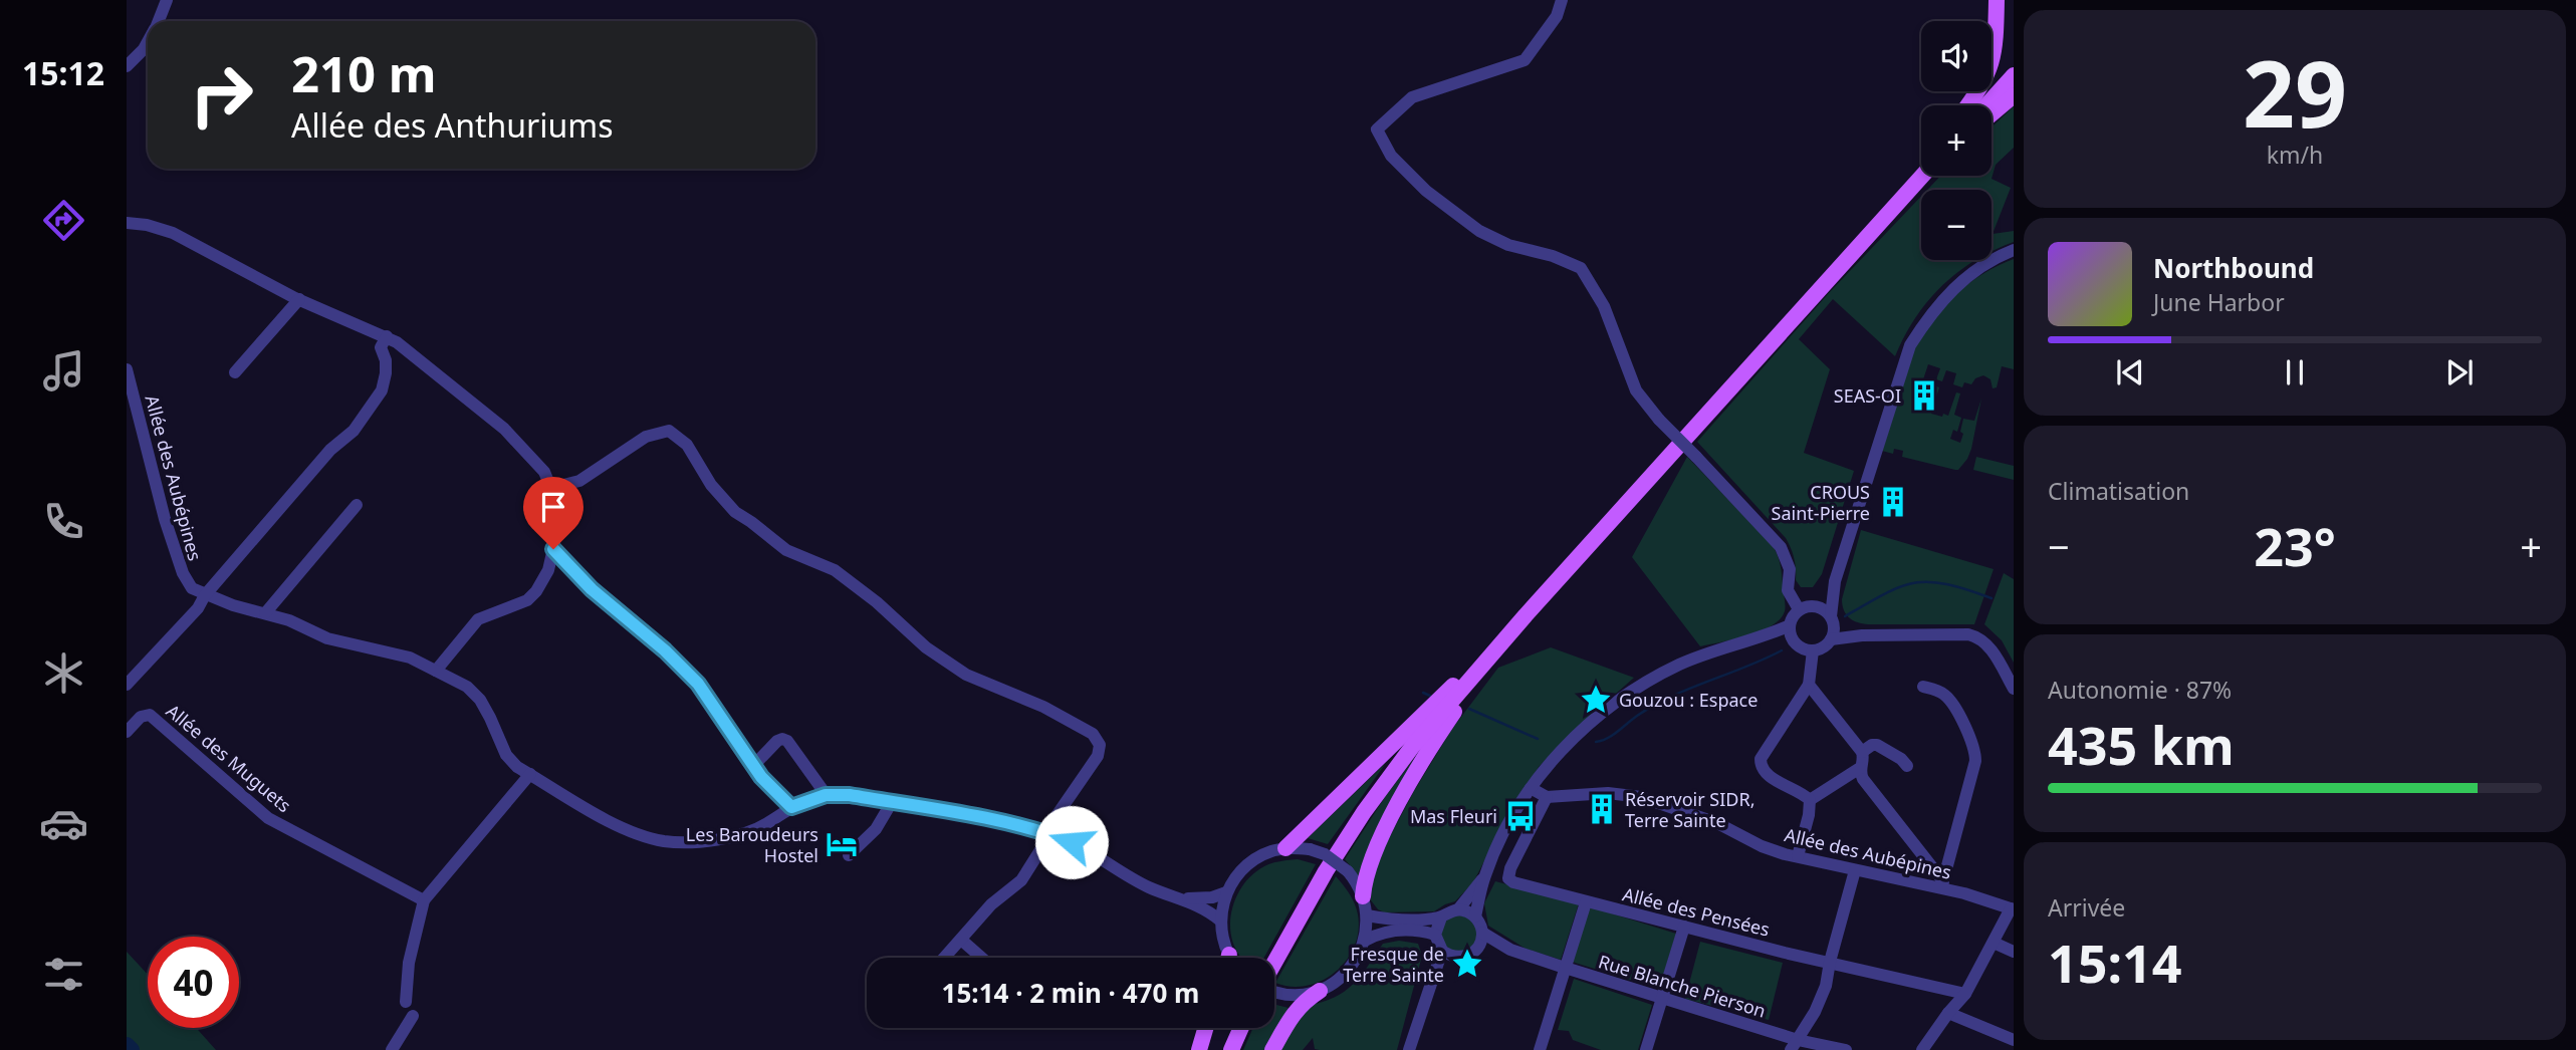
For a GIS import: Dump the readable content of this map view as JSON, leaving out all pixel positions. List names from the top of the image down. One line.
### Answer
{"streets":{"street":["Allée des Aubépines","Allée des Muguets","Allée des Pensées","Rue Blanche Pierson"]},"crossings":[["Allée des Aubépines","Allée des Pensées"]],"places":{"building":["SEAS-OI","CROUS Saint-Pierre","Réservoir SIDR, Terre Sainte"],"place":["Gouzou : Espace","Fresque de Terre Sainte"],"bus stop":["Mas Fleuri"],"hotel":["Les Baroudeurs Hostel"]},"page":{"tabs":"15:12","tile":[["29","km/h"],"Climatisation",["Autonomie · 87%","435 km"],["Arrivée","15:14"]],"map_buttons":["+","−"],"turn":["210 m","Allée des Anthuriums"],"song":["Northbound","June Harbor"],"heat":["−","23°","+"],"limit":"40","trip":"15:14 · 2 min · 470 m"}}
